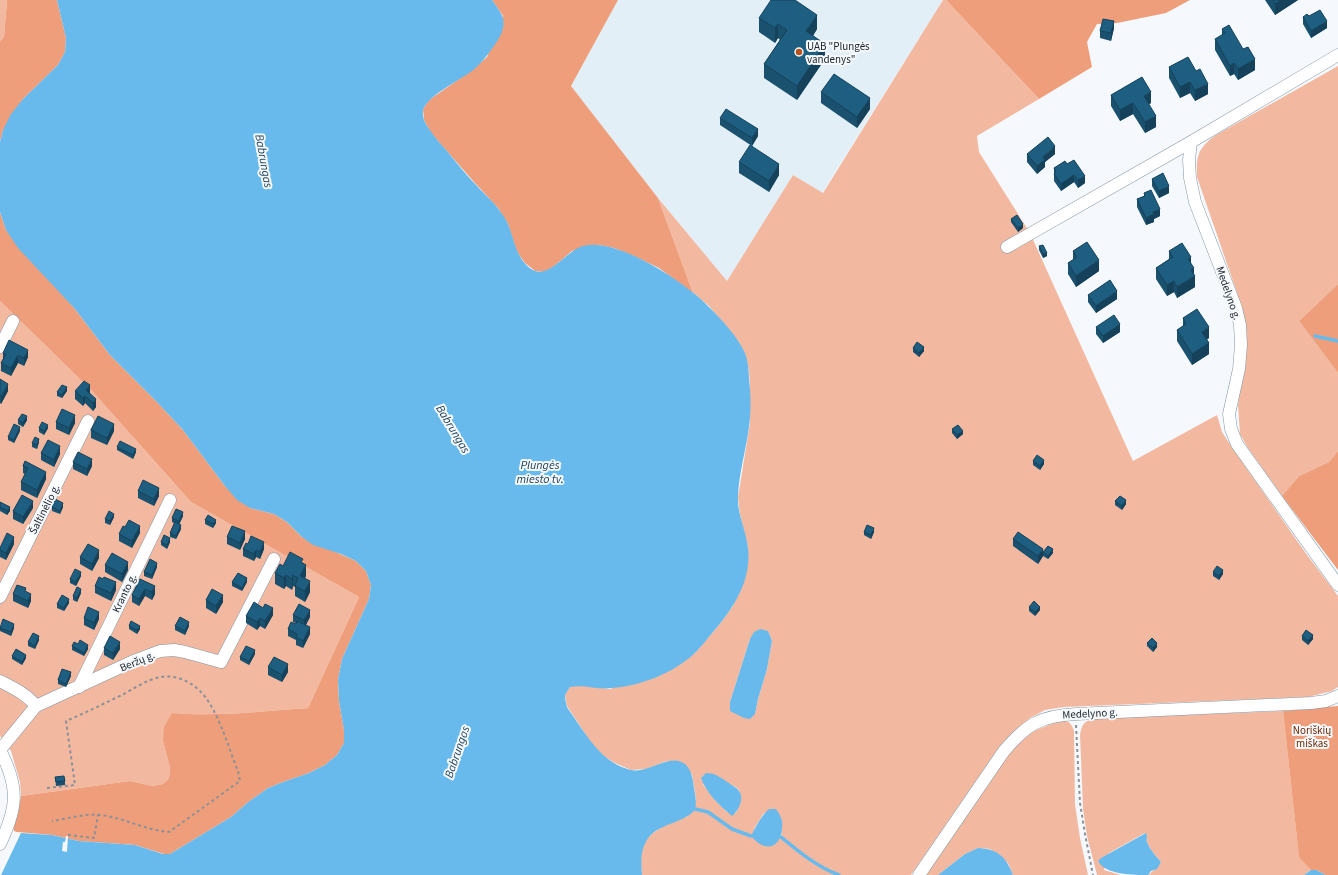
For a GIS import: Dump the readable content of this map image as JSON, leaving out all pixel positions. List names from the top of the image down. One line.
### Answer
{"streets":{"street":["Medelyno g.","Šaltinėlio g.","Kranto g.","Beržų g."]},"crossings":[["Kranto g.","Beržų g."]],"water":["Babrungas","Plungės miesto tv."],"parks":["Noriškių miškas"],"places":["UAB \"Plungės vandenys\""]}
